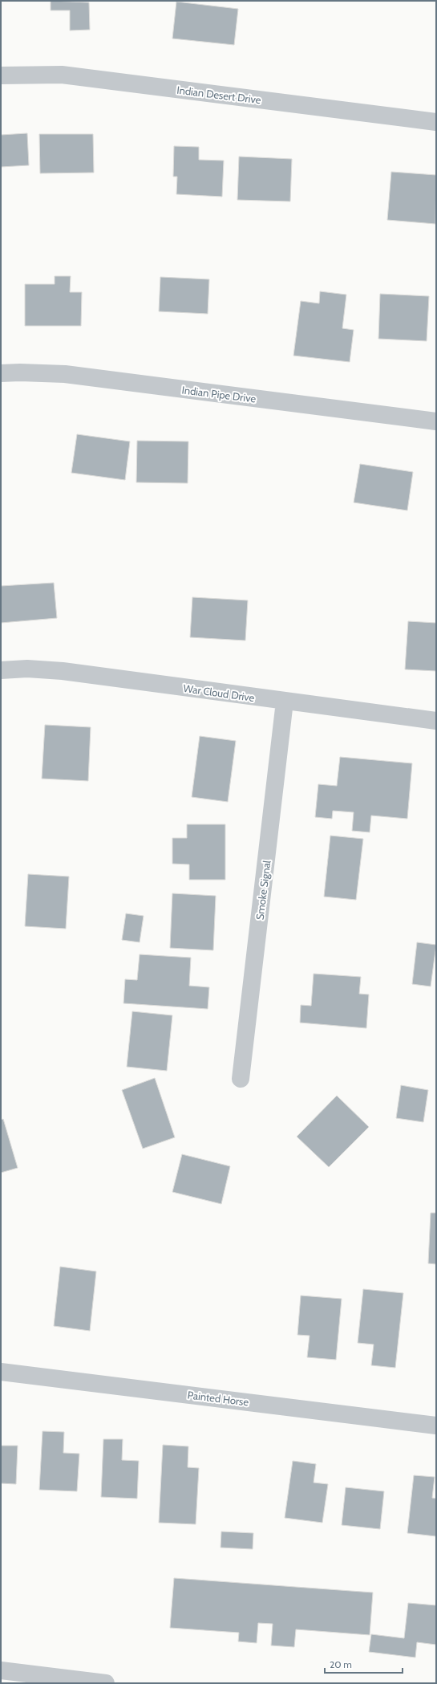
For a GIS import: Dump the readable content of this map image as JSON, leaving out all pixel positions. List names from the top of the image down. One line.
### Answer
{"streets":{"street":["Indian Desert Drive","Indian Pipe Drive","War Cloud Drive","Smoke Signal","Painted Horse"]},"crossings":[["War Cloud Drive","Smoke Signal"]],"scale_bar":"20 m"}
